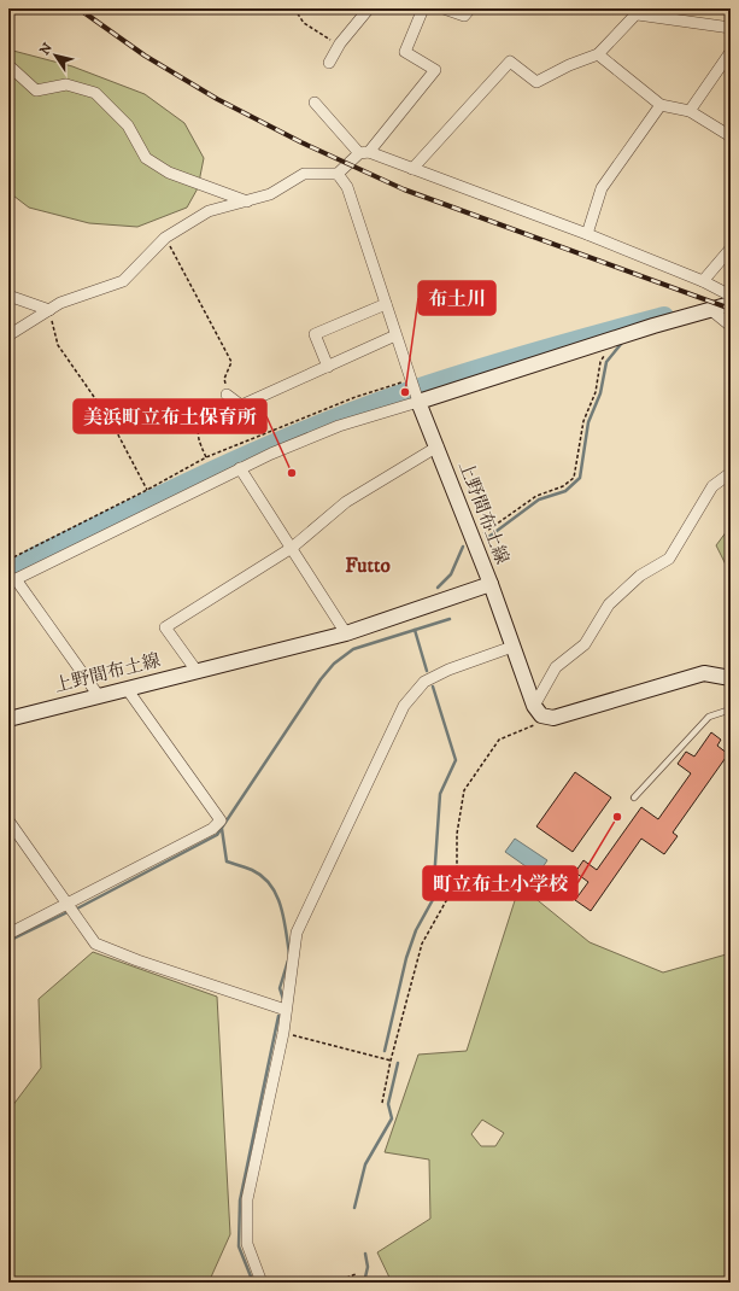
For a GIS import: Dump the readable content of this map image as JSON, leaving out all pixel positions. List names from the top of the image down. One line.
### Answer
{"streets":{"main road":["上野間布土線"]},"districts":["Futto"],"places":["布土川","美浜町立布土保育所","町立布土小学校"],"north":"top left"}
